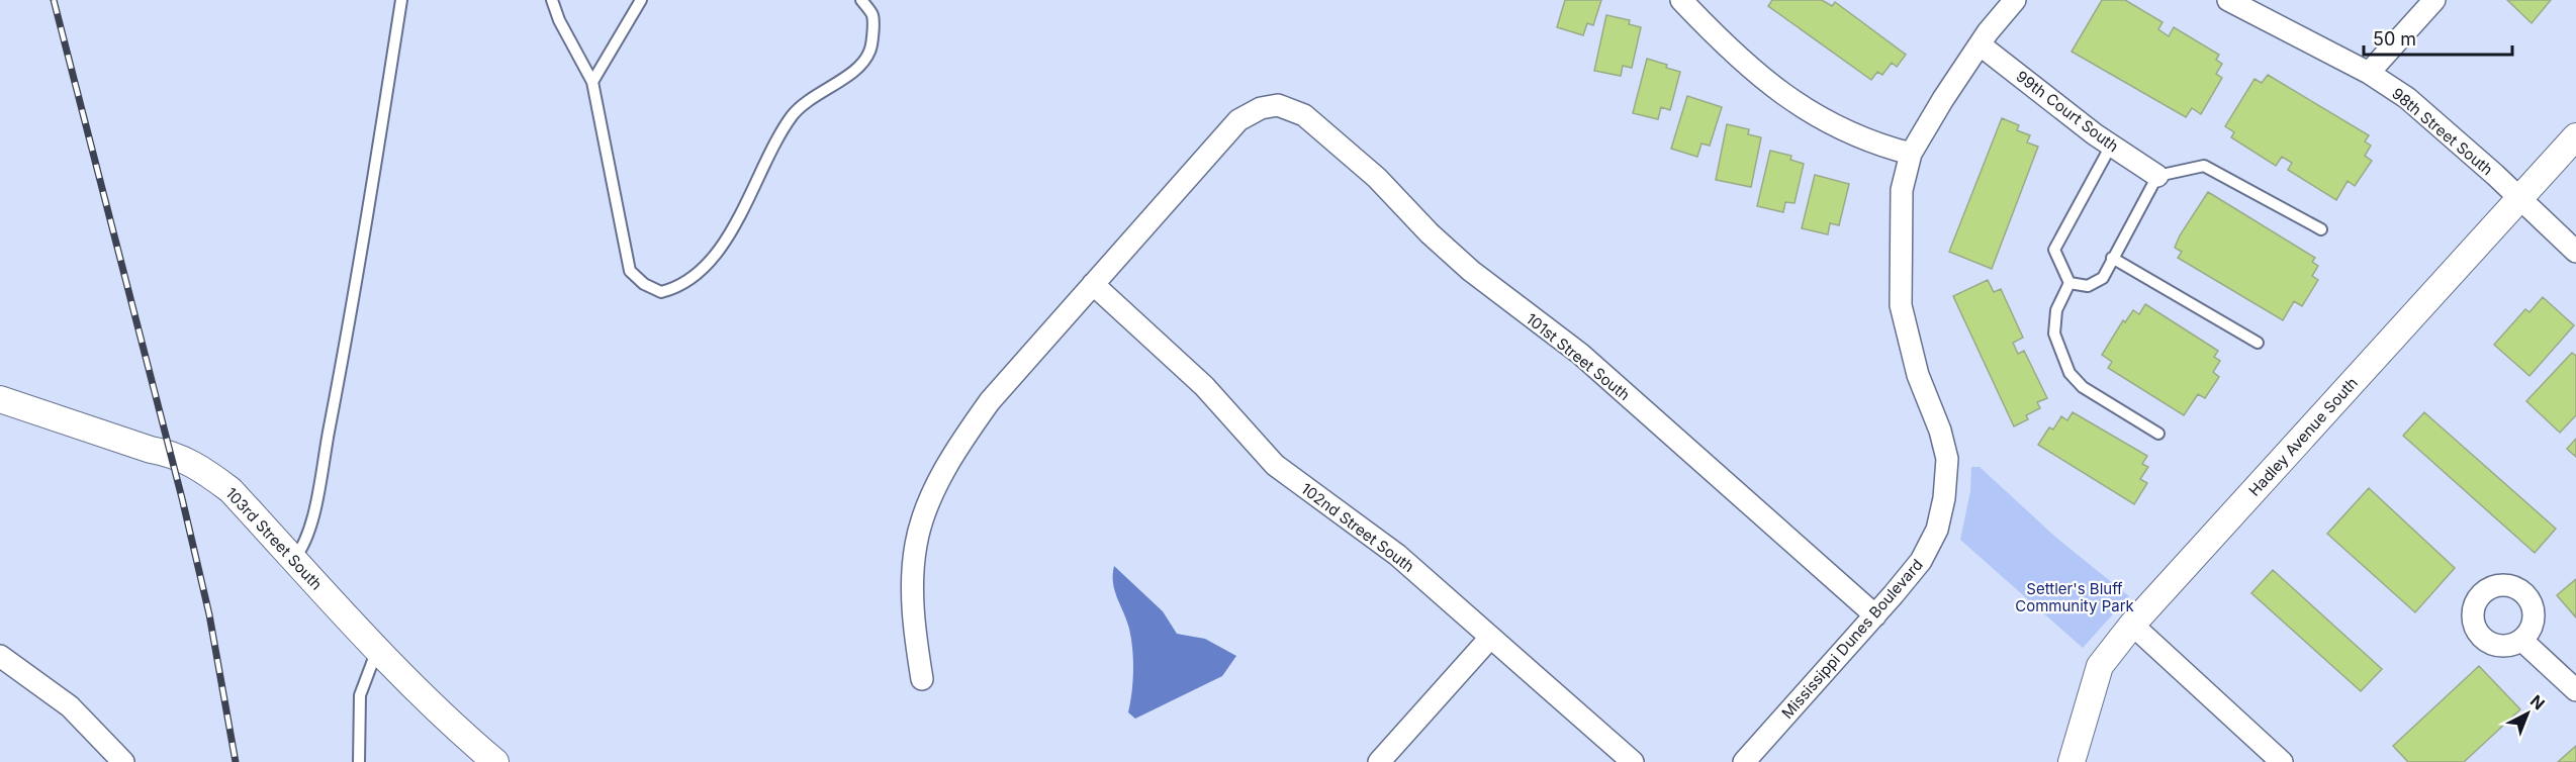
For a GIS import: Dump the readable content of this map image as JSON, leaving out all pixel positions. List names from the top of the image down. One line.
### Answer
{"streets":{"street":["99th Court South","98th Street South","101st Street South","Hadley Avenue South","102nd Street South","103rd Street South","Mississippi Dunes Boulevard"]},"crossings":[["99th Court South","Mississippi Dunes Boulevard"],["98th Street South","Hadley Avenue South"],["101st Street South","102nd Street South"],["101st Street South","Mississippi Dunes Boulevard"]],"parks":["Settler's Bluff Community Park"],"scale_bar":"50 m","north":"top right"}
